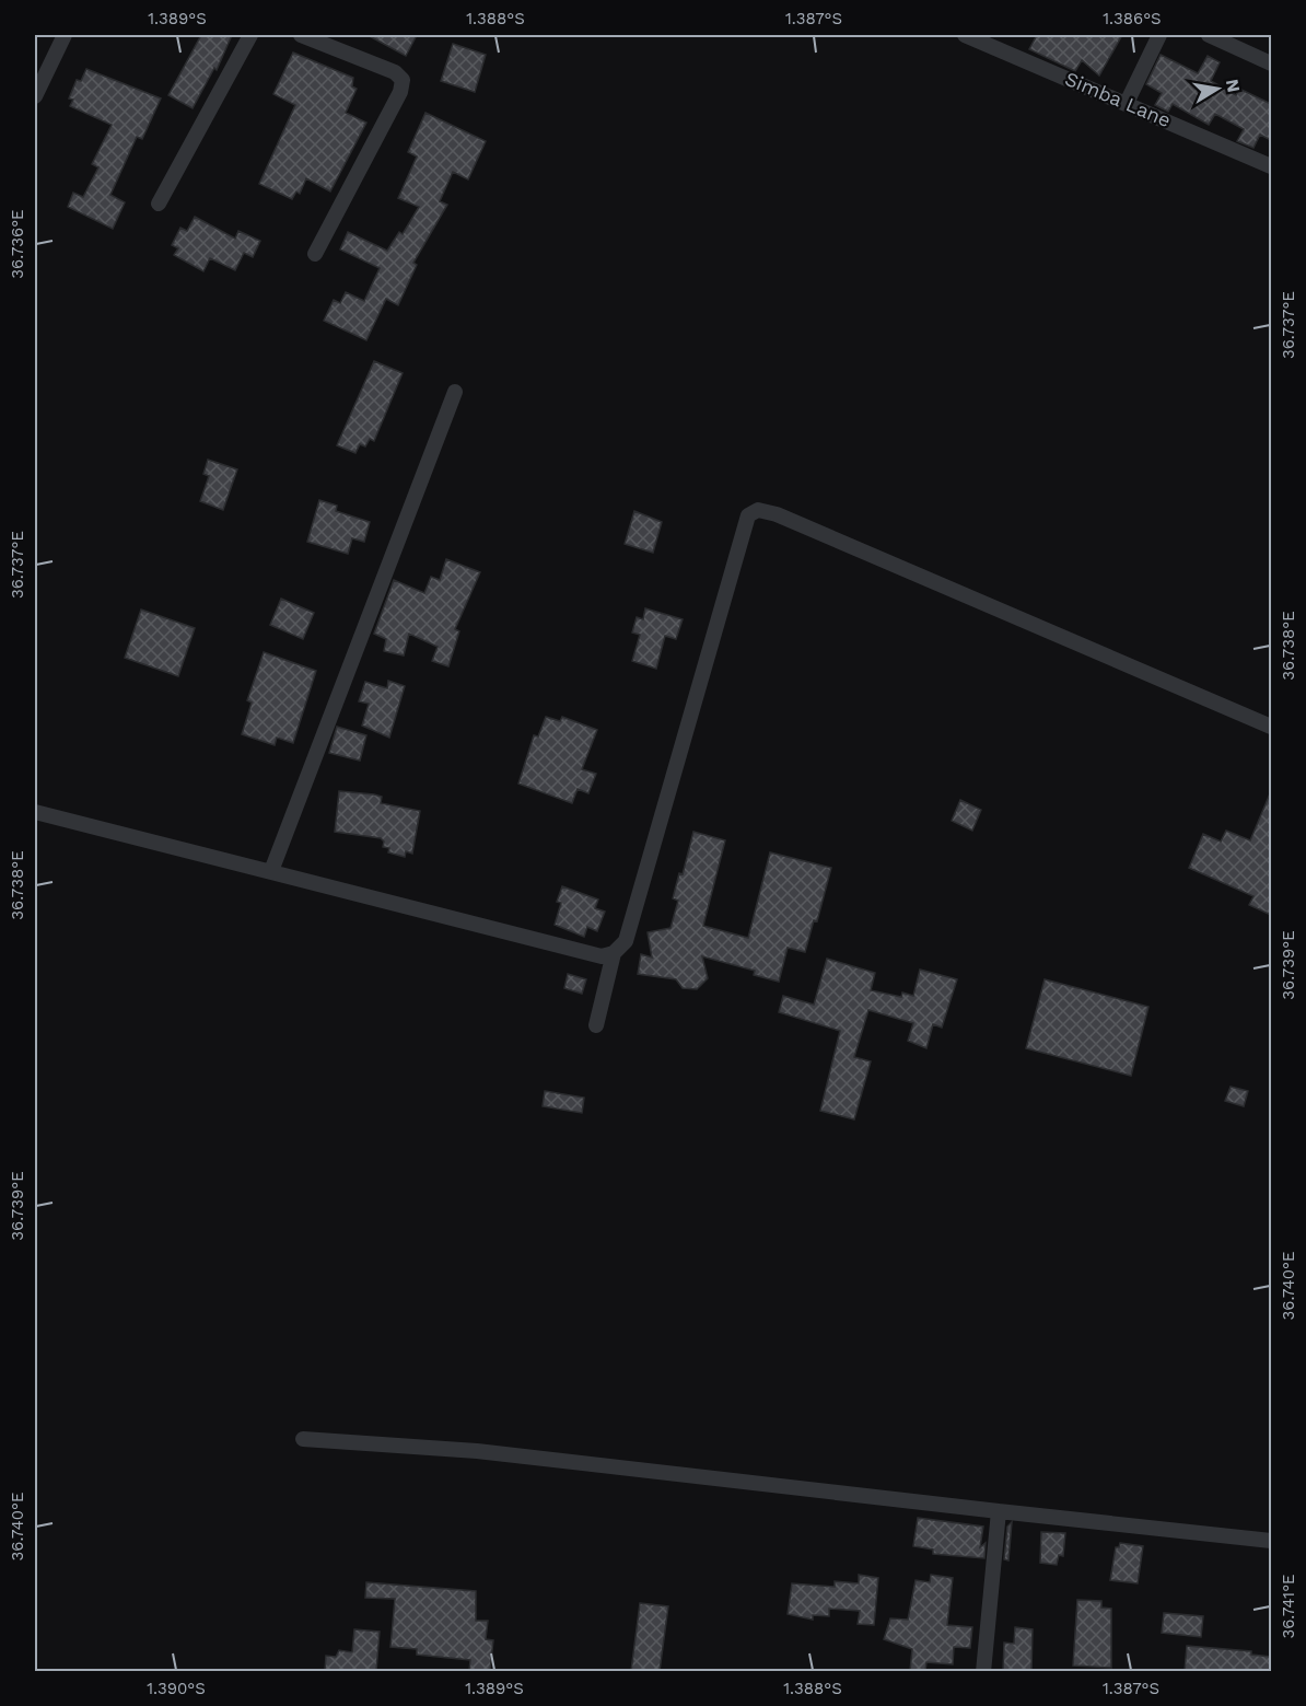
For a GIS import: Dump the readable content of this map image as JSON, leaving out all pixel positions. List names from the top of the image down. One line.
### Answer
{"streets":{"street":["Simba Lane"]},"north":"right","coordinates":["1.389°S","1.388°S","1.387°S","1.386°S","36.736°E","36.737°E","36.738°E","36.739°E","36.740°E","36.741°E","1.390°S"]}
